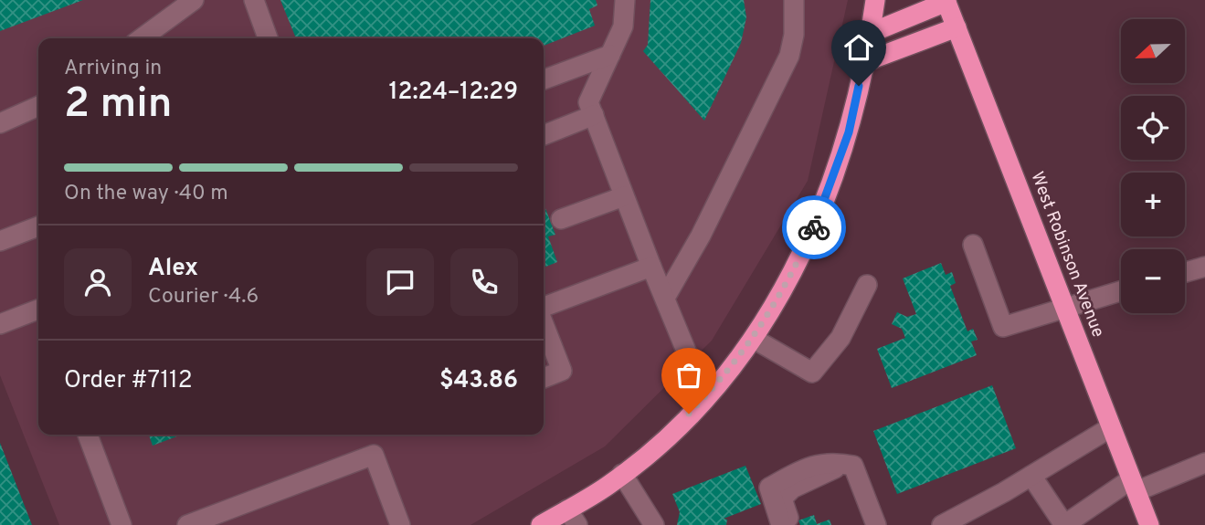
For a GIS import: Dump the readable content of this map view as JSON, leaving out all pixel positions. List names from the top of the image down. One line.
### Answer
{"streets":{"highway":["West Robinson Avenue"]},"north":"left","page":{"map_buttons":["+","−"],"heading":["2 min","Arriving in","12:24–12:29"],"panel":["Alex","Courier · 4.6","Order #7112","$43.86"],"bar":"On the way · 40 m"}}
